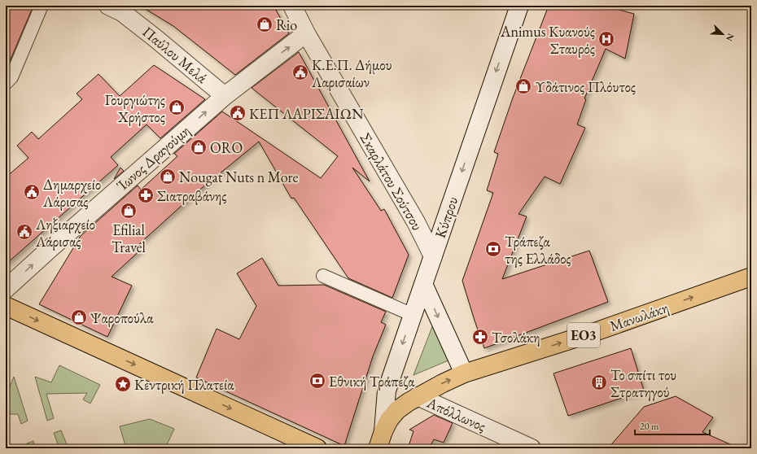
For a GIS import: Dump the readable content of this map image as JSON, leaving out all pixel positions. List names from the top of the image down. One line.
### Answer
{"streets":{"main road":["Κύπρου","Μανωλάκη","ΕΟ3"],"street":["Παύλου Μελά","Ίωνος Δραγούμη","Σκαρλάτου Σούτσου","Απόλλωνος"]},"crossings":[["Παύλου Μελά","Ίωνος Δραγούμη"],["Ίωνος Δραγούμη","Σκαρλάτου Σούτσου"],["Σκαρλάτου Σούτσου","Κύπρου"],["Κύπρου","Μανωλάκη"],["Κύπρου","Απόλλωνος"],["Μανωλάκη","Απόλλωνος"]],"one_way":["Ίωνος Δραγούμη","Κύπρου","Μανωλάκη"],"places":{"shop":["Rio","Υδάτινος Πλόυτος","Γουργιώτης Χρήστος","ORO","Nougat Nuts n More","Efilial Travel","Ψαροπούλα"],"hospital":["Animus Κυανούς Σταυρός"],"public building":["Κ.Ε.Π. Δήμου Λαρισαίων","ΚΕΠ ΛΑΡΙΣΑΙΩΝ","Δημαρχείο Λάρισας","Ληξιαρχείο Λάρισας"],"pharmacy":["Σιατραβάνης","Τσολάκη"],"bank":["Τράπεζα της Ελλάδος","Εθνική Τράπεζα"],"building":["Το σπίτι του Στρατηγού"],"place":["Κεντρική Πλατεία"]},"scale_bar":"20 m","north":"bottom right"}
